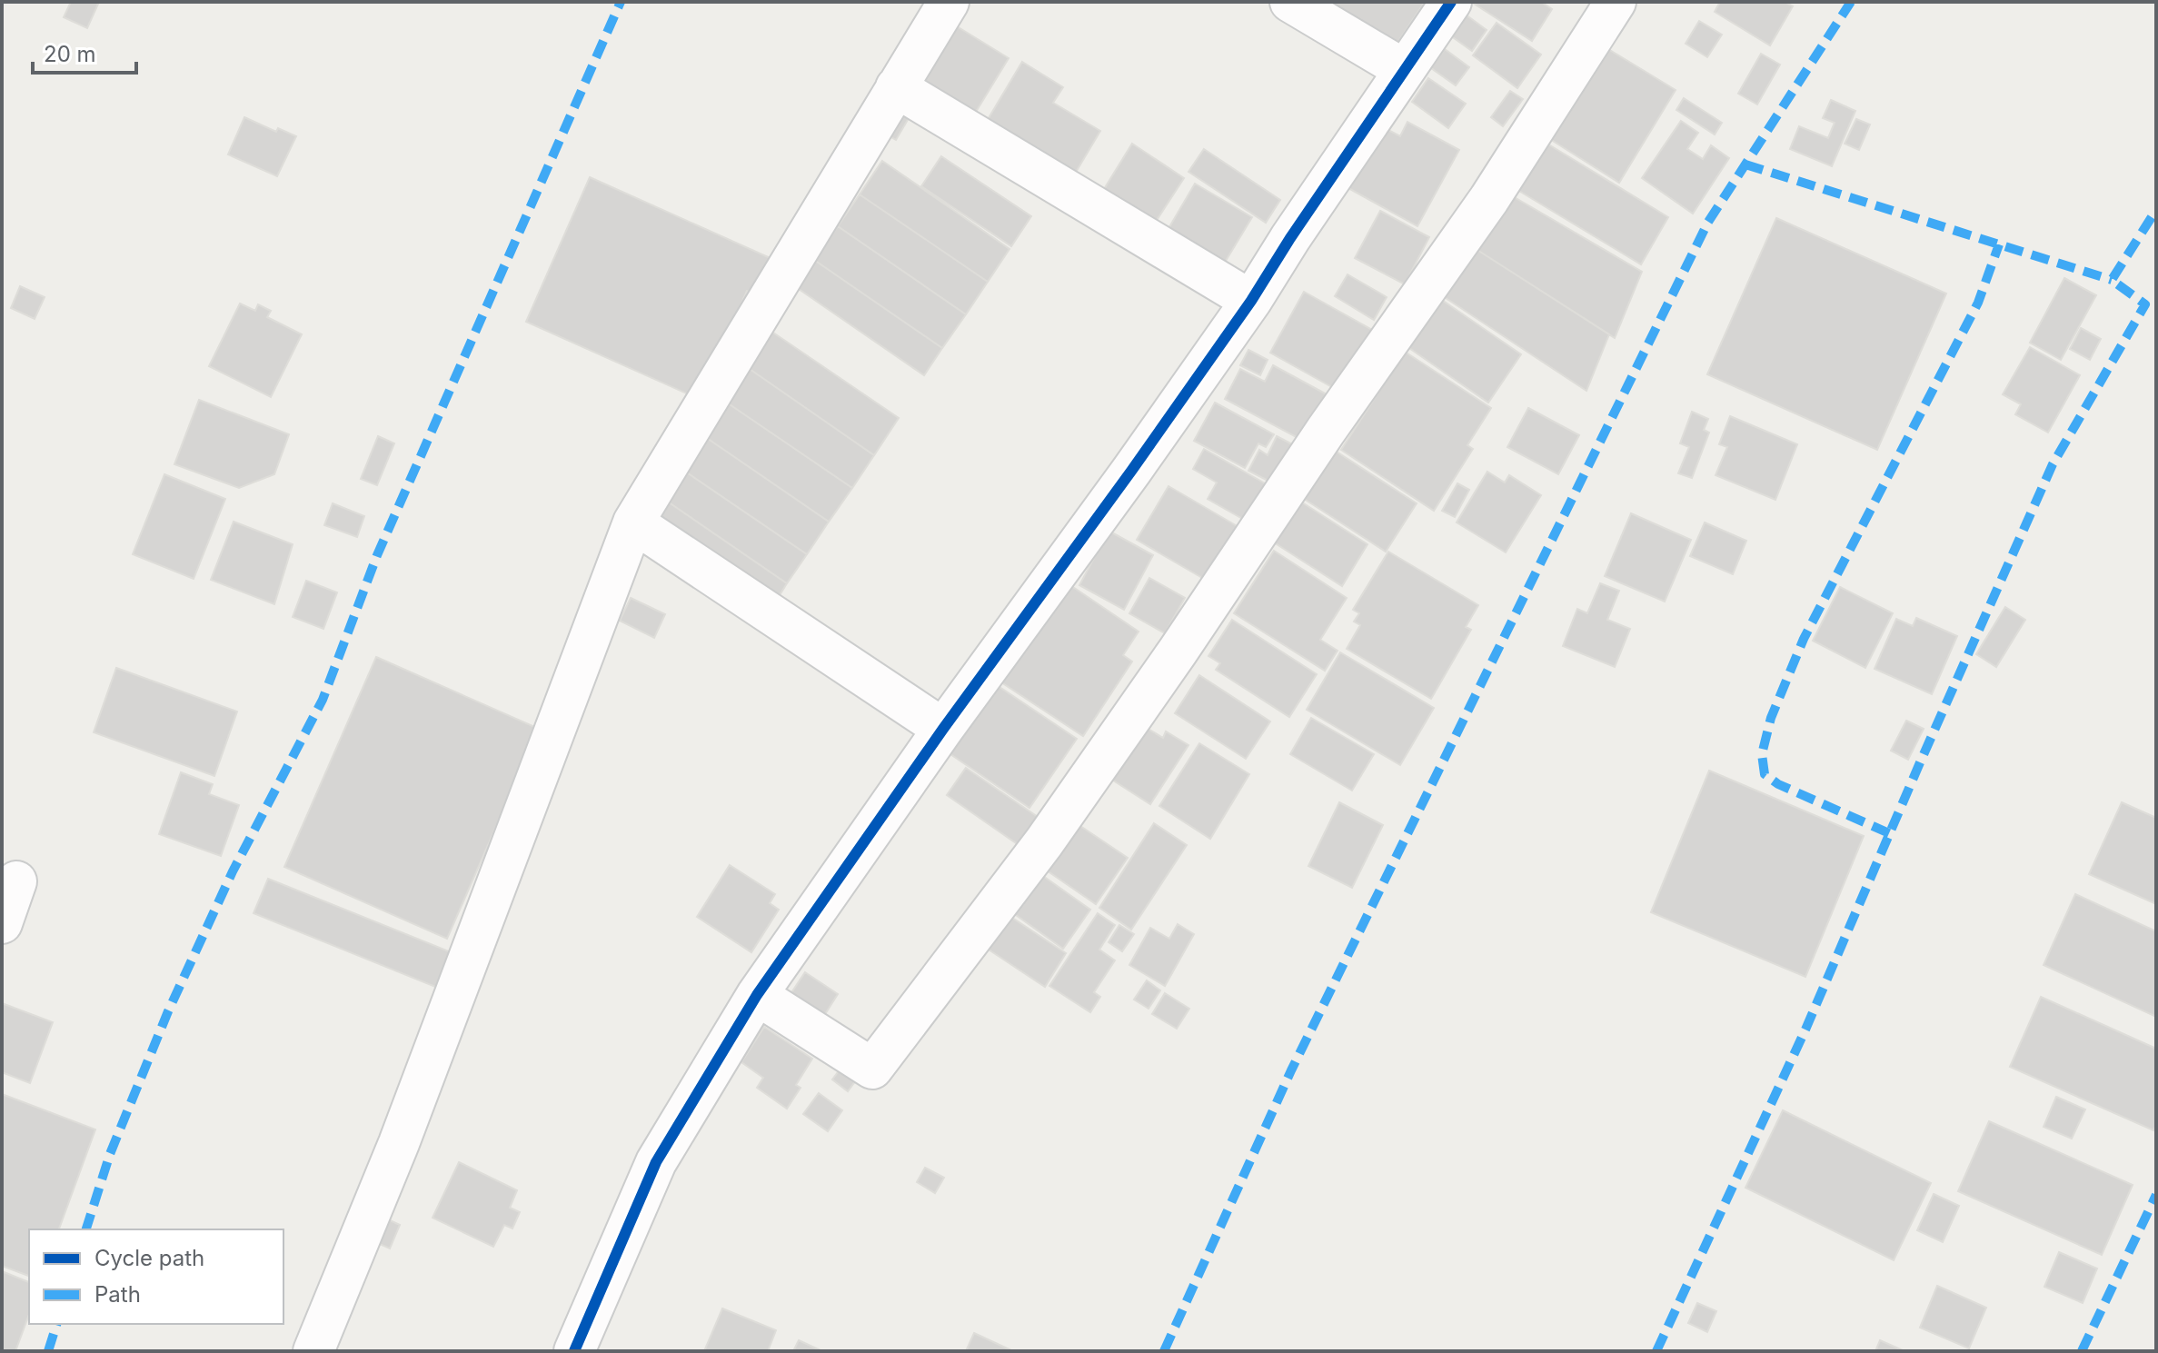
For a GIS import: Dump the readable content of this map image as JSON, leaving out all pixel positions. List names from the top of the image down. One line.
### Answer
{"legend":["Cycle path","Path"],"scale_bar":"20 m"}
